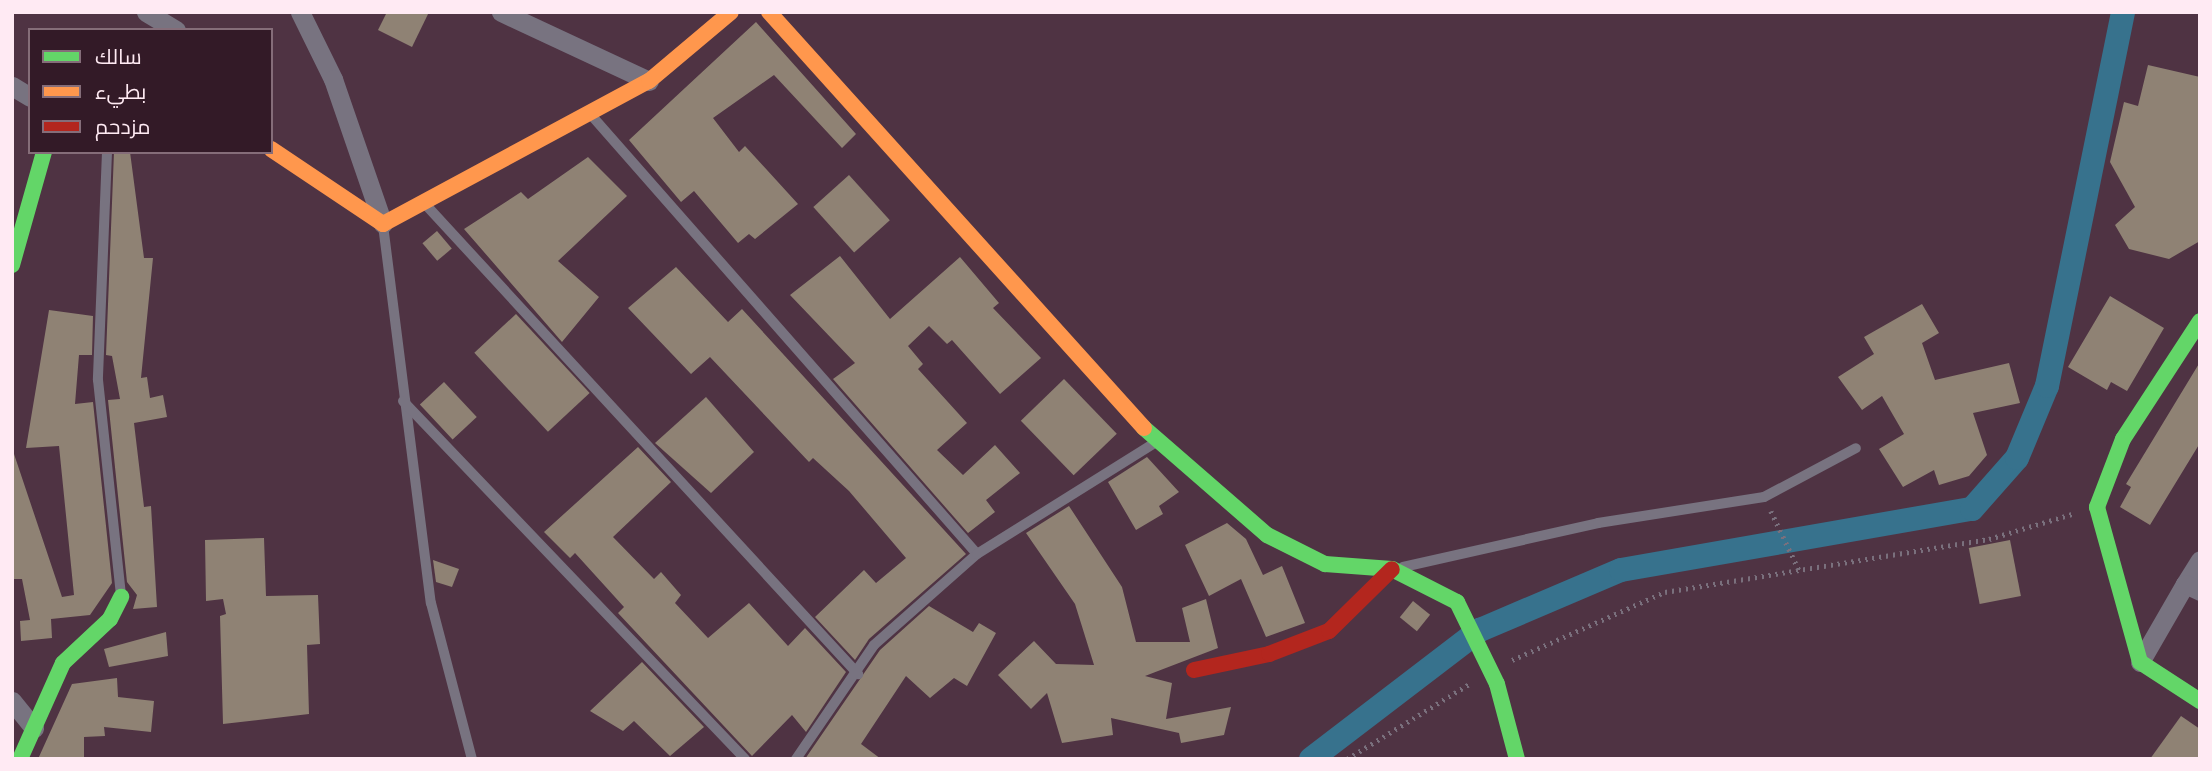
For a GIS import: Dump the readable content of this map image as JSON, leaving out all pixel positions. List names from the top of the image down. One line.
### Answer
{"legend":["سالك","بطيء","مزدحم"]}
